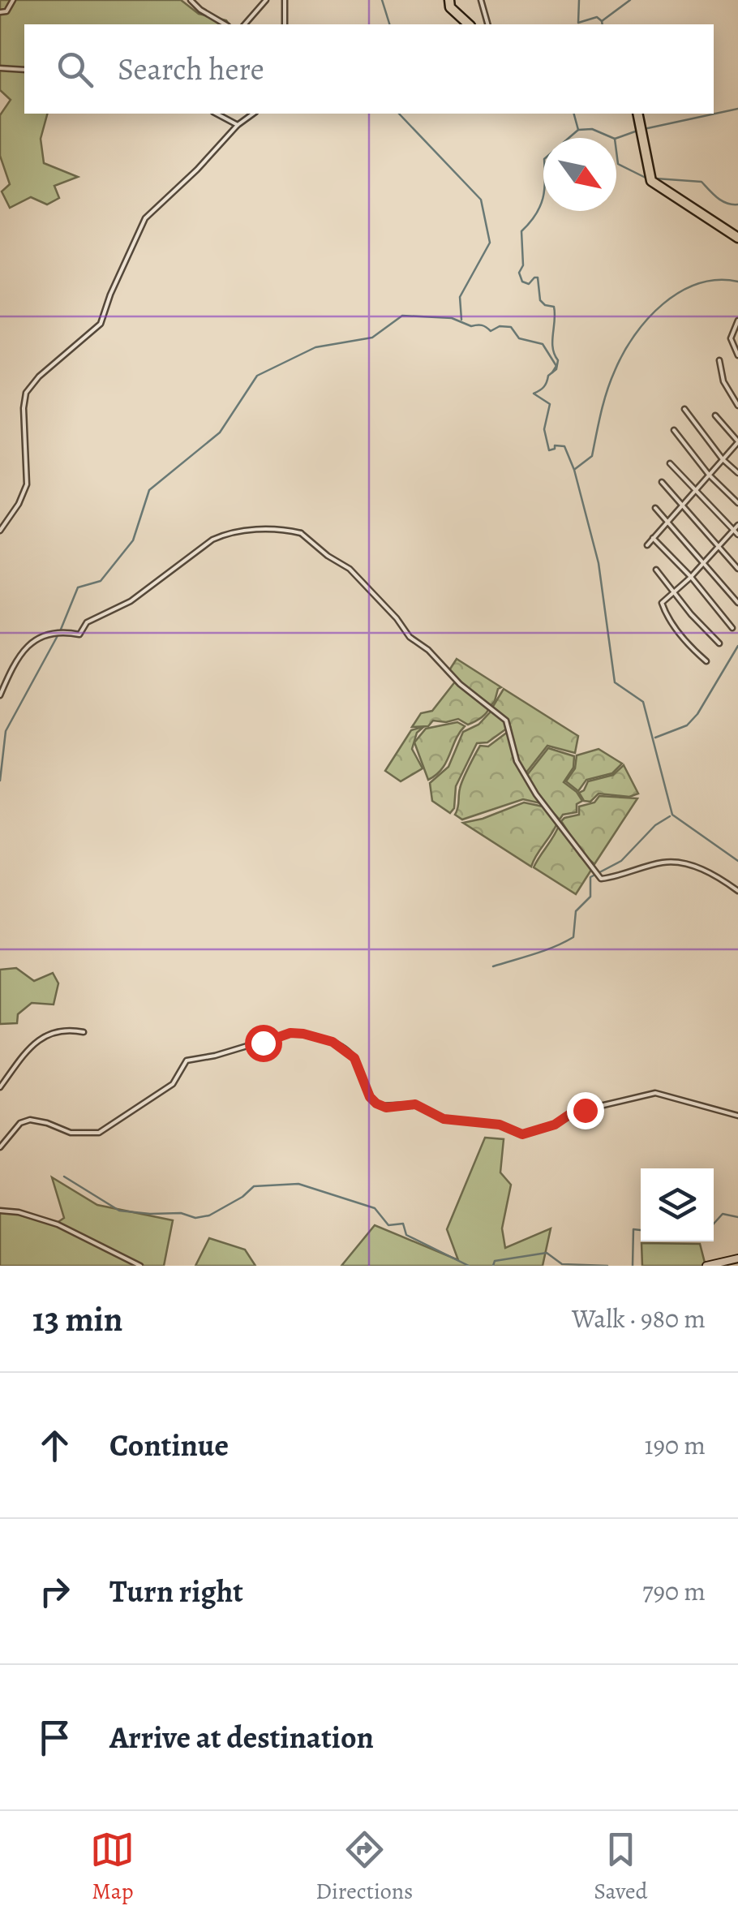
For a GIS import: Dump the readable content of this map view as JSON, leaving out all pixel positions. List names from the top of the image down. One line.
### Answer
{"north":"bottom right","page":{"search":"Search here","heading":["13 min","Walk · 980 m"],"list":[["Continue","190 m"],["Turn right","790 m"],"Arrive at destination"],"nav":["Map","Directions","Saved"]}}
